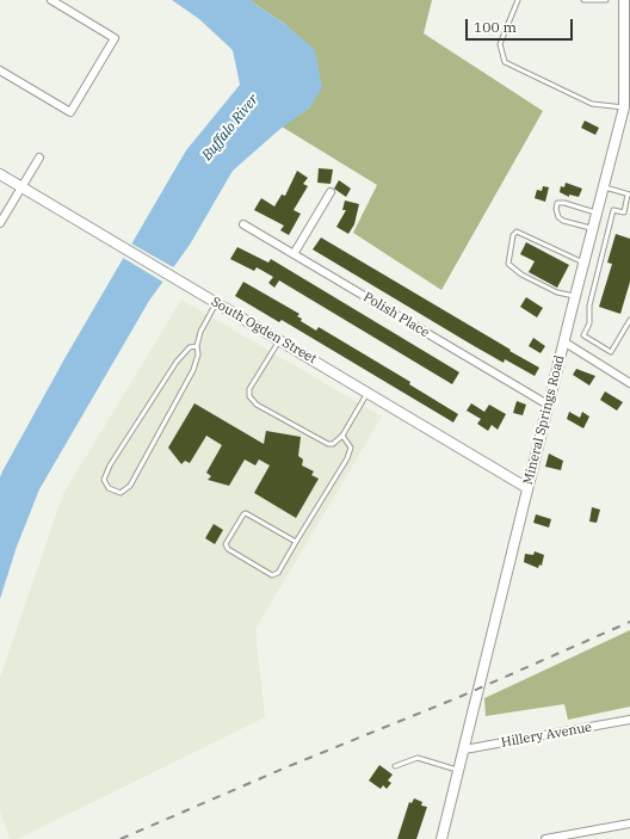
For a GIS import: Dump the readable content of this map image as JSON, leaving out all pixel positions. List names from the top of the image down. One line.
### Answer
{"streets":{"street":["Polish Place","South Ogden Street","Mineral Springs Road","Hillery Avenue"]},"crossings":[["Polish Place","Mineral Springs Road"],["South Ogden Street","Mineral Springs Road"],["Mineral Springs Road","Hillery Avenue"]],"water":["Buffalo River"],"scale_bar":"100 m"}
